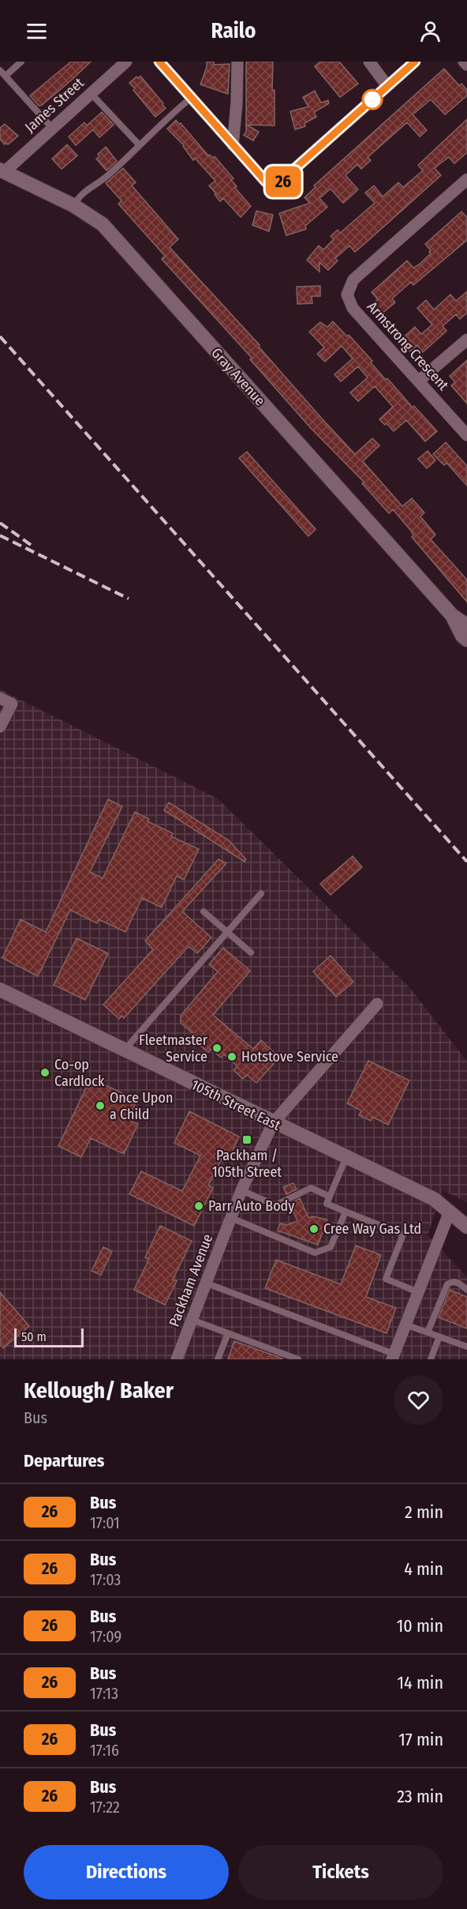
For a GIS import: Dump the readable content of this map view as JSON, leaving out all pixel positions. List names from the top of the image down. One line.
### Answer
{"streets":{"street":["James Street","Armstrong Crescent","Gray Avenue","105th Street East","Packham Avenue"]},"crossings":[["James Street","Gray Avenue"],["105th Street East","Packham Avenue"]],"places":{"other":["Fleetmaster Service","Hotstove Service","Co-op Cardlock","Once Upon a Child","Parr Auto Body","Cree Way Gas Ltd"],"transit":["Packham / 105th Street"]},"lines":["bus line 26"],"scale_bar":"50 m","page":{"header":"Railo","on_map":"26","scale":"50 m","heading":[["Kellough/ Baker","Bus"],"Departures"],"list":[{"mark":"26","name":"Bus","note":"17:01","value":"2 min"},{"mark":"26","name":"Bus","note":"17:03","value":"4 min"},{"mark":"26","name":"Bus","note":"17:09","value":"10 min"},{"mark":"26","name":"Bus","note":"17:13","value":"14 min"},{"mark":"26","name":"Bus","note":"17:16","value":"17 min"},{"mark":"26","name":"Bus","note":"17:22","value":"23 min"}],"buttons":["Directions","Tickets"]}}
